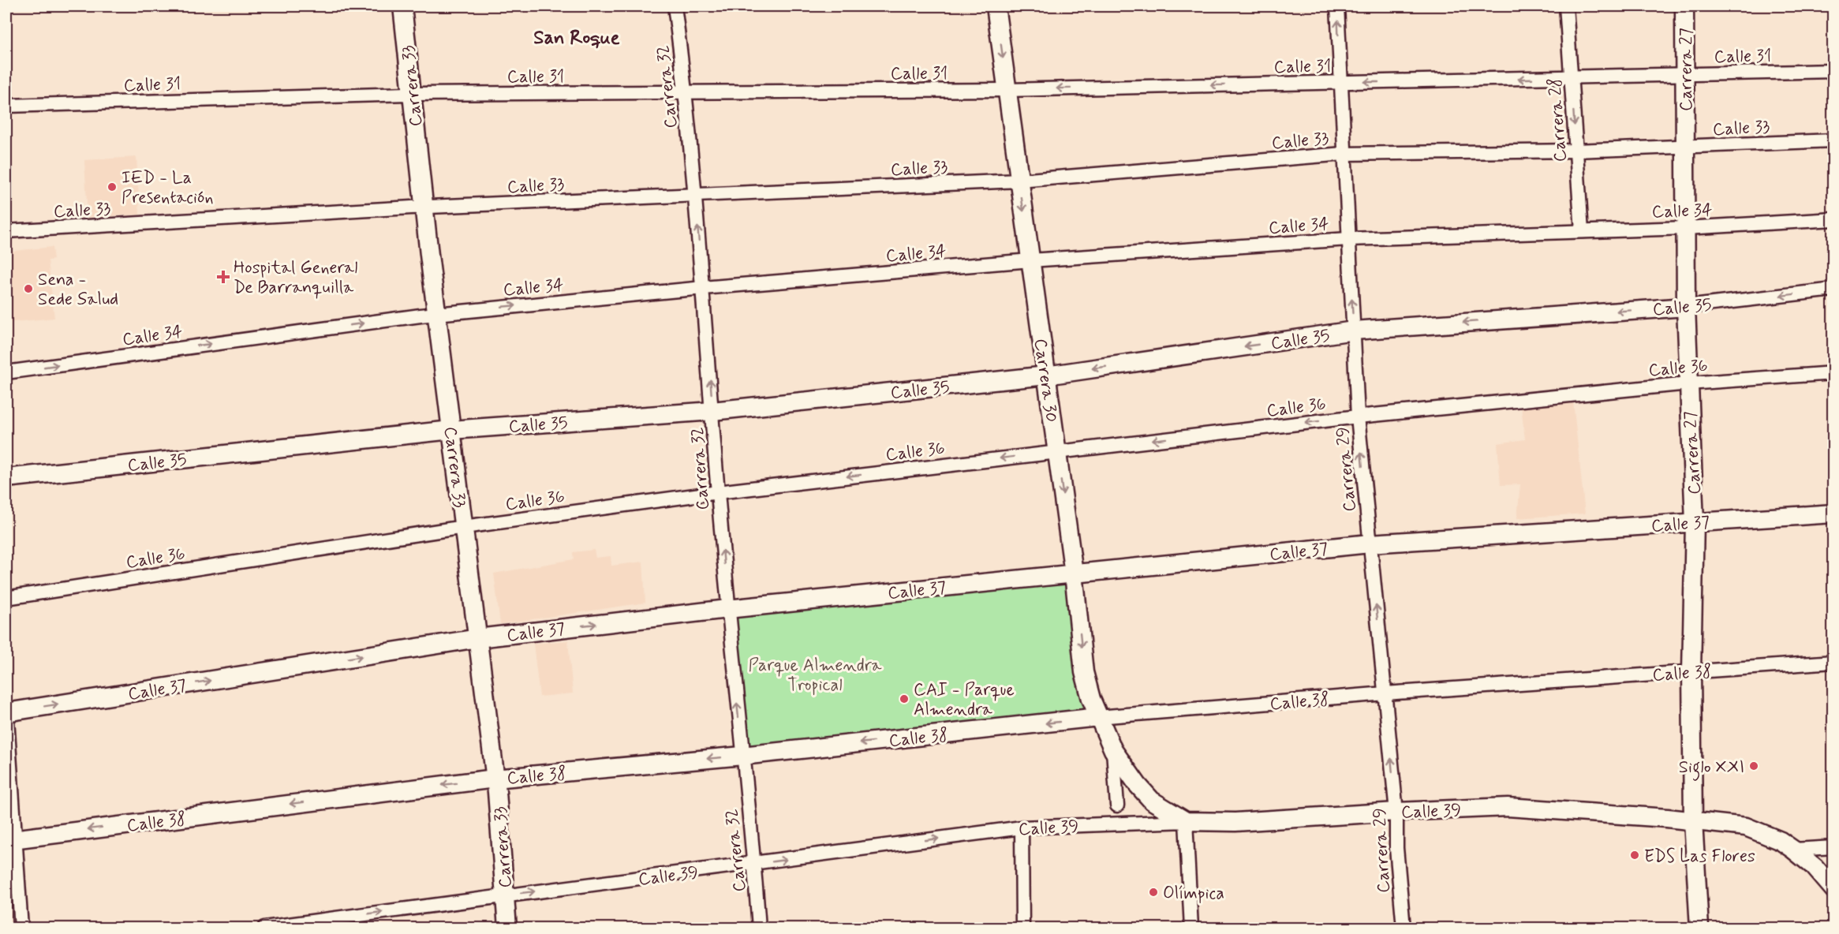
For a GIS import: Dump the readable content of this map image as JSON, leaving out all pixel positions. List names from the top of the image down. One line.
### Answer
{"streets":{"street":["Calle 31","Carrera 27","Carrera 33","Carrera 32","Carrera 28","Calle 33","Calle 34","Calle 35","Calle 36","Carrera 30","Carrera 29","Calle 37","Calle 38","Calle 39"]},"crossings":[["Calle 31","Carrera 27"],["Calle 31","Carrera 33"],["Calle 31","Carrera 32"],["Calle 31","Carrera 28"],["Calle 31","Carrera 30"],["Calle 31","Carrera 29"],["Carrera 27","Calle 33"],["Carrera 27","Calle 34"],["Carrera 27","Calle 35"],["Carrera 27","Calle 36"],["Carrera 27","Calle 37"],["Carrera 27","Calle 38"],["Carrera 27","Calle 39"],["Carrera 33","Calle 33"],["Carrera 33","Calle 34"],["Carrera 33","Calle 35"],["Carrera 33","Calle 36"],["Carrera 33","Calle 37"],["Carrera 33","Calle 38"],["Carrera 33","Calle 39"],["Carrera 32","Calle 33"],["Carrera 32","Calle 34"],["Carrera 32","Calle 35"],["Carrera 32","Calle 36"],["Carrera 32","Calle 37"],["Carrera 32","Calle 38"],["Carrera 32","Calle 39"],["Carrera 28","Calle 33"],["Carrera 28","Calle 34"],["Calle 33","Carrera 30"],["Calle 33","Carrera 29"],["Calle 34","Carrera 30"],["Calle 34","Carrera 29"],["Calle 35","Carrera 30"],["Calle 35","Carrera 29"],["Calle 36","Carrera 30"],["Calle 36","Carrera 29"],["Carrera 30","Calle 37"],["Carrera 30","Calle 38"],["Carrera 30","Calle 39"],["Carrera 29","Calle 37"],["Carrera 29","Calle 38"],["Carrera 29","Calle 39"]],"one_way":["Carrera 32","Calle 34","Calle 35","Carrera 30","Carrera 29","Calle 37","Calle 38","Calle 39"],"districts":["San Roque"],"parks":["Parque Almendra Tropical"],"places":{"other":["IED - La Presentación","Sena - Sede Salud","CAI - Parque Almendra","Siglo XXI","EDS Las Flores","Olímpica"],"health":["Hospital General De Barranquilla"]}}
